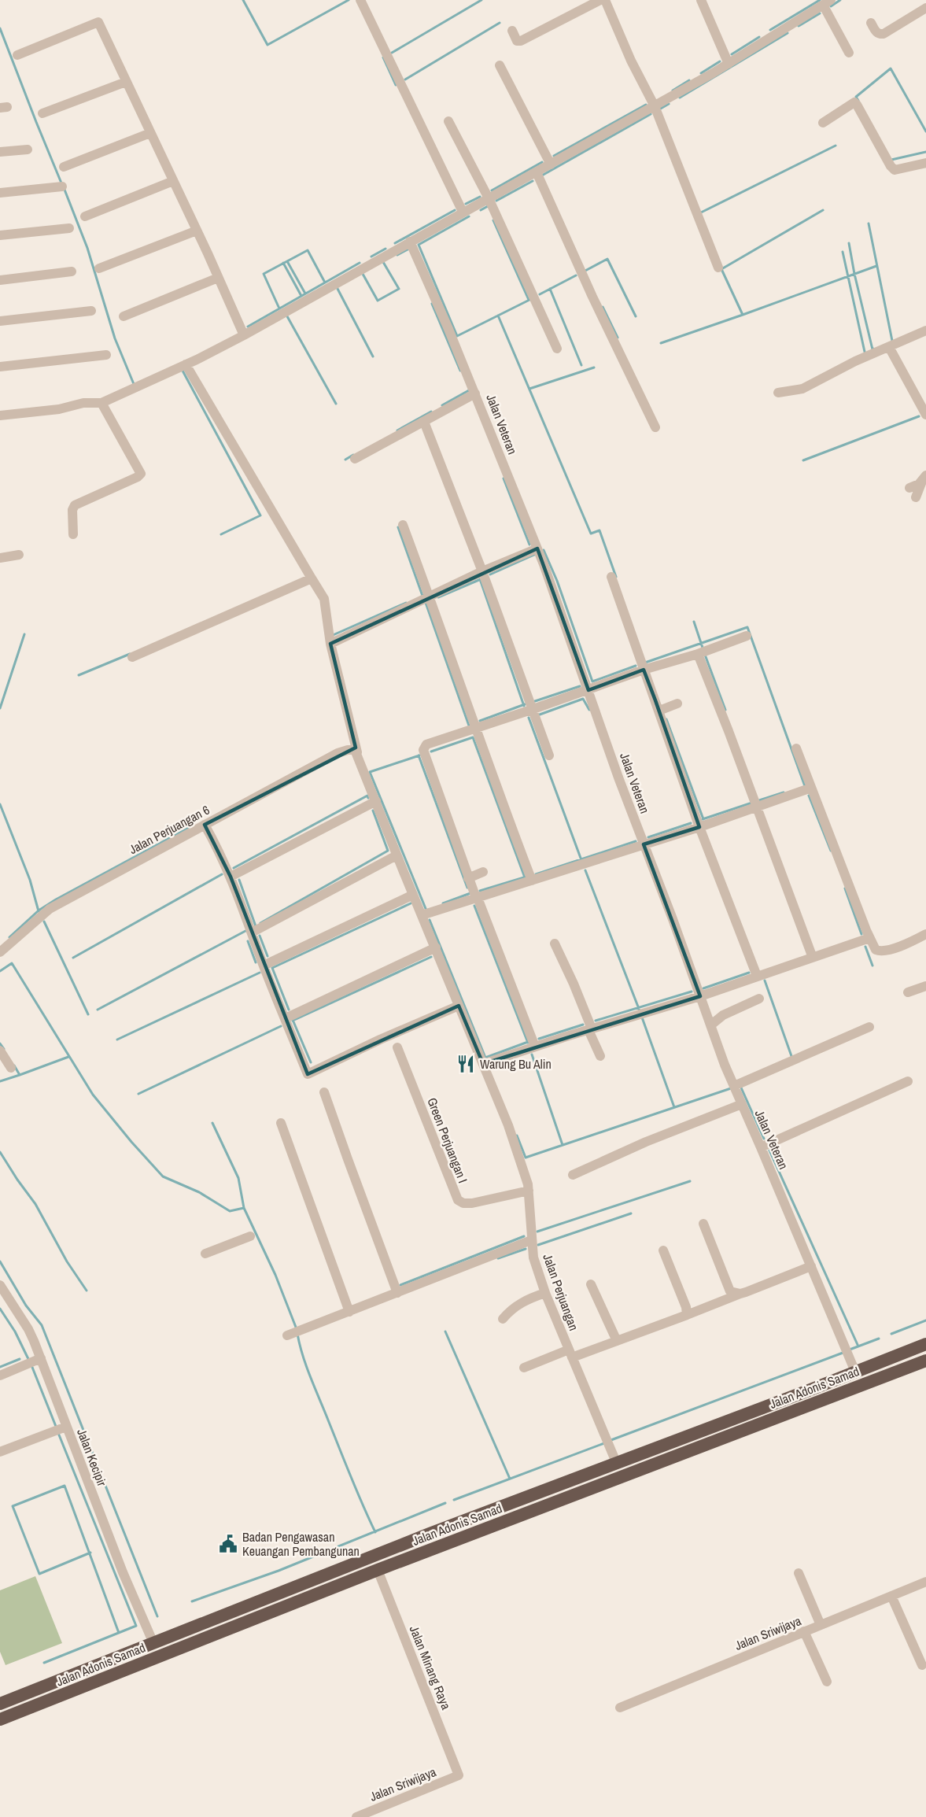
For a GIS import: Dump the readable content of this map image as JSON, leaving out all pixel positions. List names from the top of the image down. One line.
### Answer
{"streets":{"highway":["Jalan Adonis Samad"],"street":["Jalan Veteran","Jalan Perjuangan 6","Green Perjuangan I","Jalan Perjuangan","Jalan Kecipir","Jalan Sriwijaya","Jalan Minang Raya"]},"crossings":[["Jalan Perjuangan 6","Jalan Perjuangan"],["Green Perjuangan I","Jalan Perjuangan"],["Jalan Adonis Samad","Jalan Minang Raya"],["Jalan Sriwijaya","Jalan Minang Raya"]],"places":{"restaurant":["Warung Bu Alin"],"public building":["Badan Pengawasan Keuangan Pembangunan"]}}
